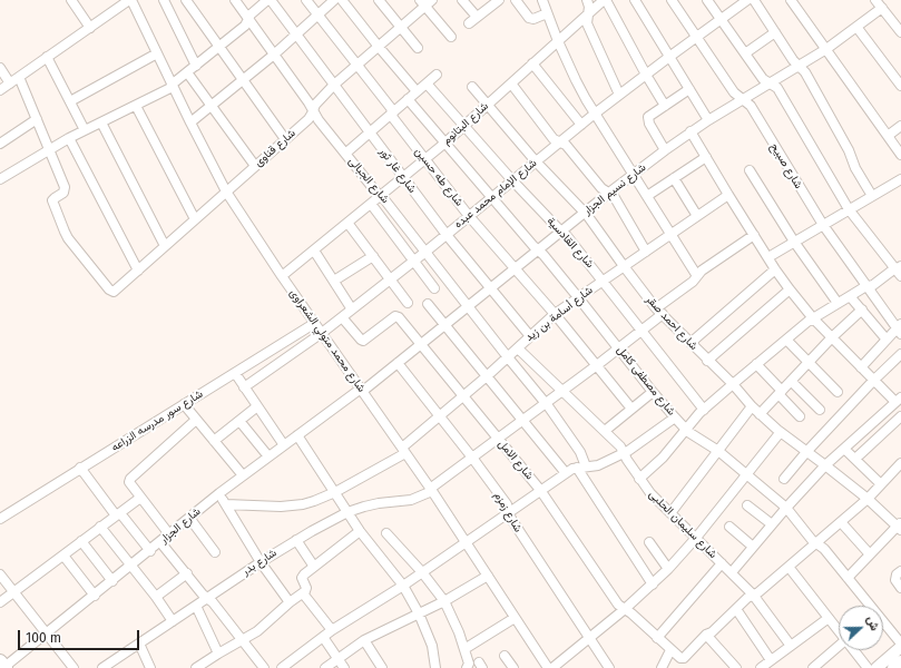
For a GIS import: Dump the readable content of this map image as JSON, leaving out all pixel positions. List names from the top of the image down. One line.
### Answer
{"streets":{"street":["شارع البتانوم","شارع قناوى","شارع صبيح","شارع غار ثور","شارع طه حسين","شارع الجبالى","شارع نسيم الجزار","شارع الإمام محمد عبده","شارع القادسية","شارع أسامة بن زيد","شارع احمد صقر","شارع محمد متولي الشعراوى","شارع مصطفى كامل","شارع سور مدرسه الزراعه","شارع الامل","شارع زمزم","شارع سليمان الحلبى","شارع الجزار","شارع بدر"]},"crossings":[["شارع البتانوم","شارع غار ثور"],["شارع البتانوم","شارع طه حسين"],["شارع البتانوم","شارع الجبالى"],["شارع البتانوم","شارع القادسية"],["شارع البتانوم","شارع احمد صقر"],["شارع البتانوم","شارع محمد متولي الشعراوى"],["شارع البتانوم","شارع مصطفى كامل"],["شارع قناوى","شارع غار ثور"],["شارع قناوى","شارع طه حسين"],["شارع قناوى","شارع الجبالى"],["شارع قناوى","شارع محمد متولي الشعراوى"],["شارع صبيح","شارع نسيم الجزار"],["شارع صبيح","شارع الإمام محمد عبده"],["شارع غار ثور","شارع نسيم الجزار"],["شارع غار ثور","شارع الإمام محمد عبده"],["شارع غار ثور","شارع أسامة بن زيد"],["شارع طه حسين","شارع نسيم الجزار"],["شارع طه حسين","شارع الإمام محمد عبده"],["شارع طه حسين","شارع أسامة بن زيد"],["شارع طه حسين","شارع بدر"],["شارع الجبالى","شارع نسيم الجزار"],["شارع الجبالى","شارع الإمام محمد عبده"],["شارع الجبالى","شارع أسامة بن زيد"],["شارع الجبالى","شارع بدر"],["شارع نسيم الجزار","شارع القادسية"],["شارع نسيم الجزار","شارع احمد صقر"],["شارع نسيم الجزار","شارع محمد متولي الشعراوى"],["شارع نسيم الجزار","شارع مصطفى كامل"],["شارع نسيم الجزار","شارع الامل"],["شارع نسيم الجزار","شارع زمزم"],["شارع نسيم الجزار","شارع الجزار"],["شارع الإمام محمد عبده","شارع القادسية"],["شارع الإمام محمد عبده","شارع احمد صقر"],["شارع الإمام محمد عبده","شارع محمد متولي الشعراوى"],["شارع الإمام محمد عبده","شارع مصطفى كامل"],["شارع الإمام محمد عبده","شارع الامل"],["شارع القادسية","شارع أسامة بن زيد"],["شارع القادسية","شارع بدر"],["شارع أسامة بن زيد","شارع احمد صقر"],["شارع أسامة بن زيد","شارع محمد متولي الشعراوى"],["شارع أسامة بن زيد","شارع مصطفى كامل"],["شارع أسامة بن زيد","شارع الامل"],["شارع أسامة بن زيد","شارع زمزم"],["شارع أسامة بن زيد","شارع سليمان الحلبى"],["شارع احمد صقر","شارع بدر"],["شارع محمد متولي الشعراوى","شارع سور مدرسه الزراعه"],["شارع محمد متولي الشعراوى","شارع الجزار"],["شارع محمد متولي الشعراوى","شارع بدر"],["شارع مصطفى كامل","شارع بدر"],["شارع الامل","شارع بدر"],["شارع زمزم","شارع بدر"],["شارع سليمان الحلبى","شارع بدر"]],"scale_bar":"100 m","north":"right"}
